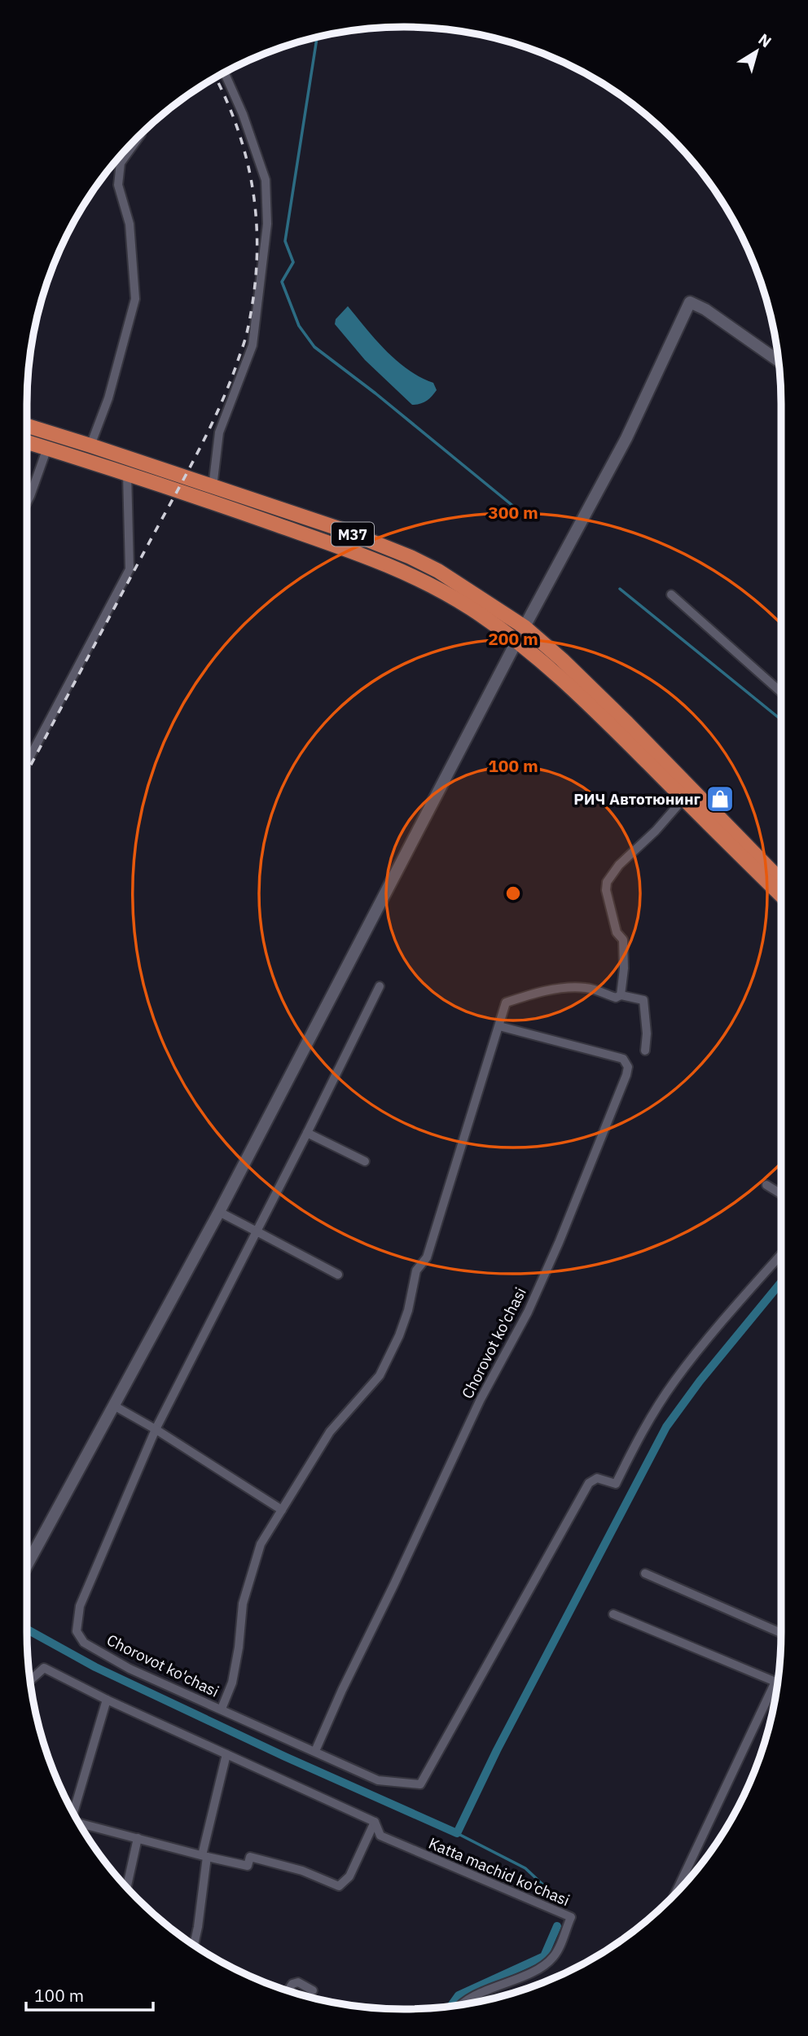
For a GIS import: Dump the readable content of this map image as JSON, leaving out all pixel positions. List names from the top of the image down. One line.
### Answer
{"streets":{"highway":["M37"],"street":["Chorovot ko'chasi","Katta machid ko'chasi"]},"places":{"shop":["РИЧ Автотюнинг"]},"scale_bar":"100 m","north":"top right","rings":["300 m","200 m","100 m"]}
